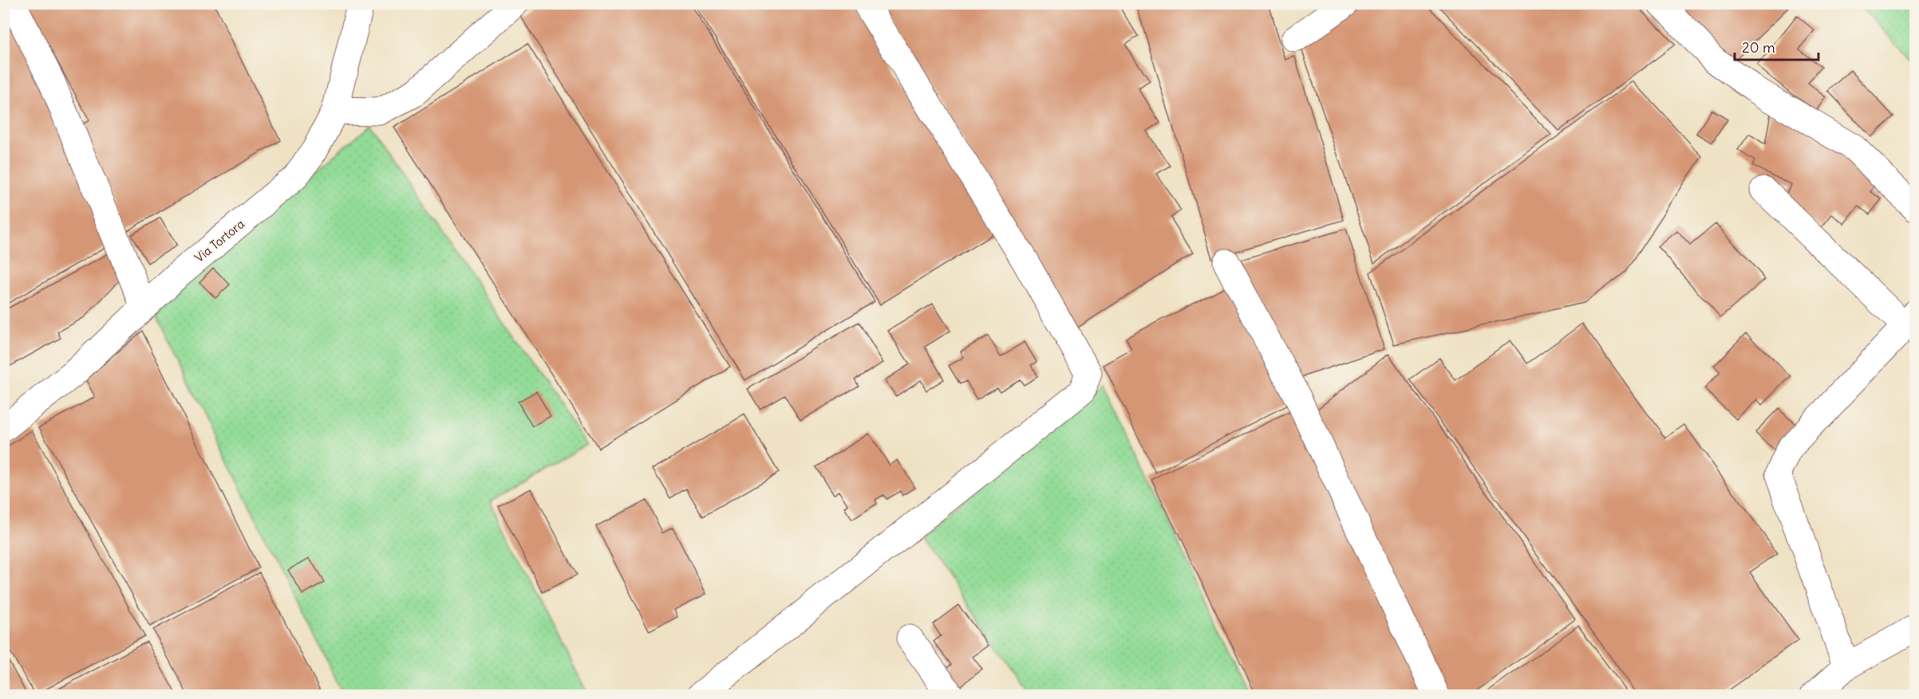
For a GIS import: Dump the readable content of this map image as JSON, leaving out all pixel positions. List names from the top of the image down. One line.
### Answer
{"streets":{"street":["Via Tortora"]},"scale_bar":"20 m"}
